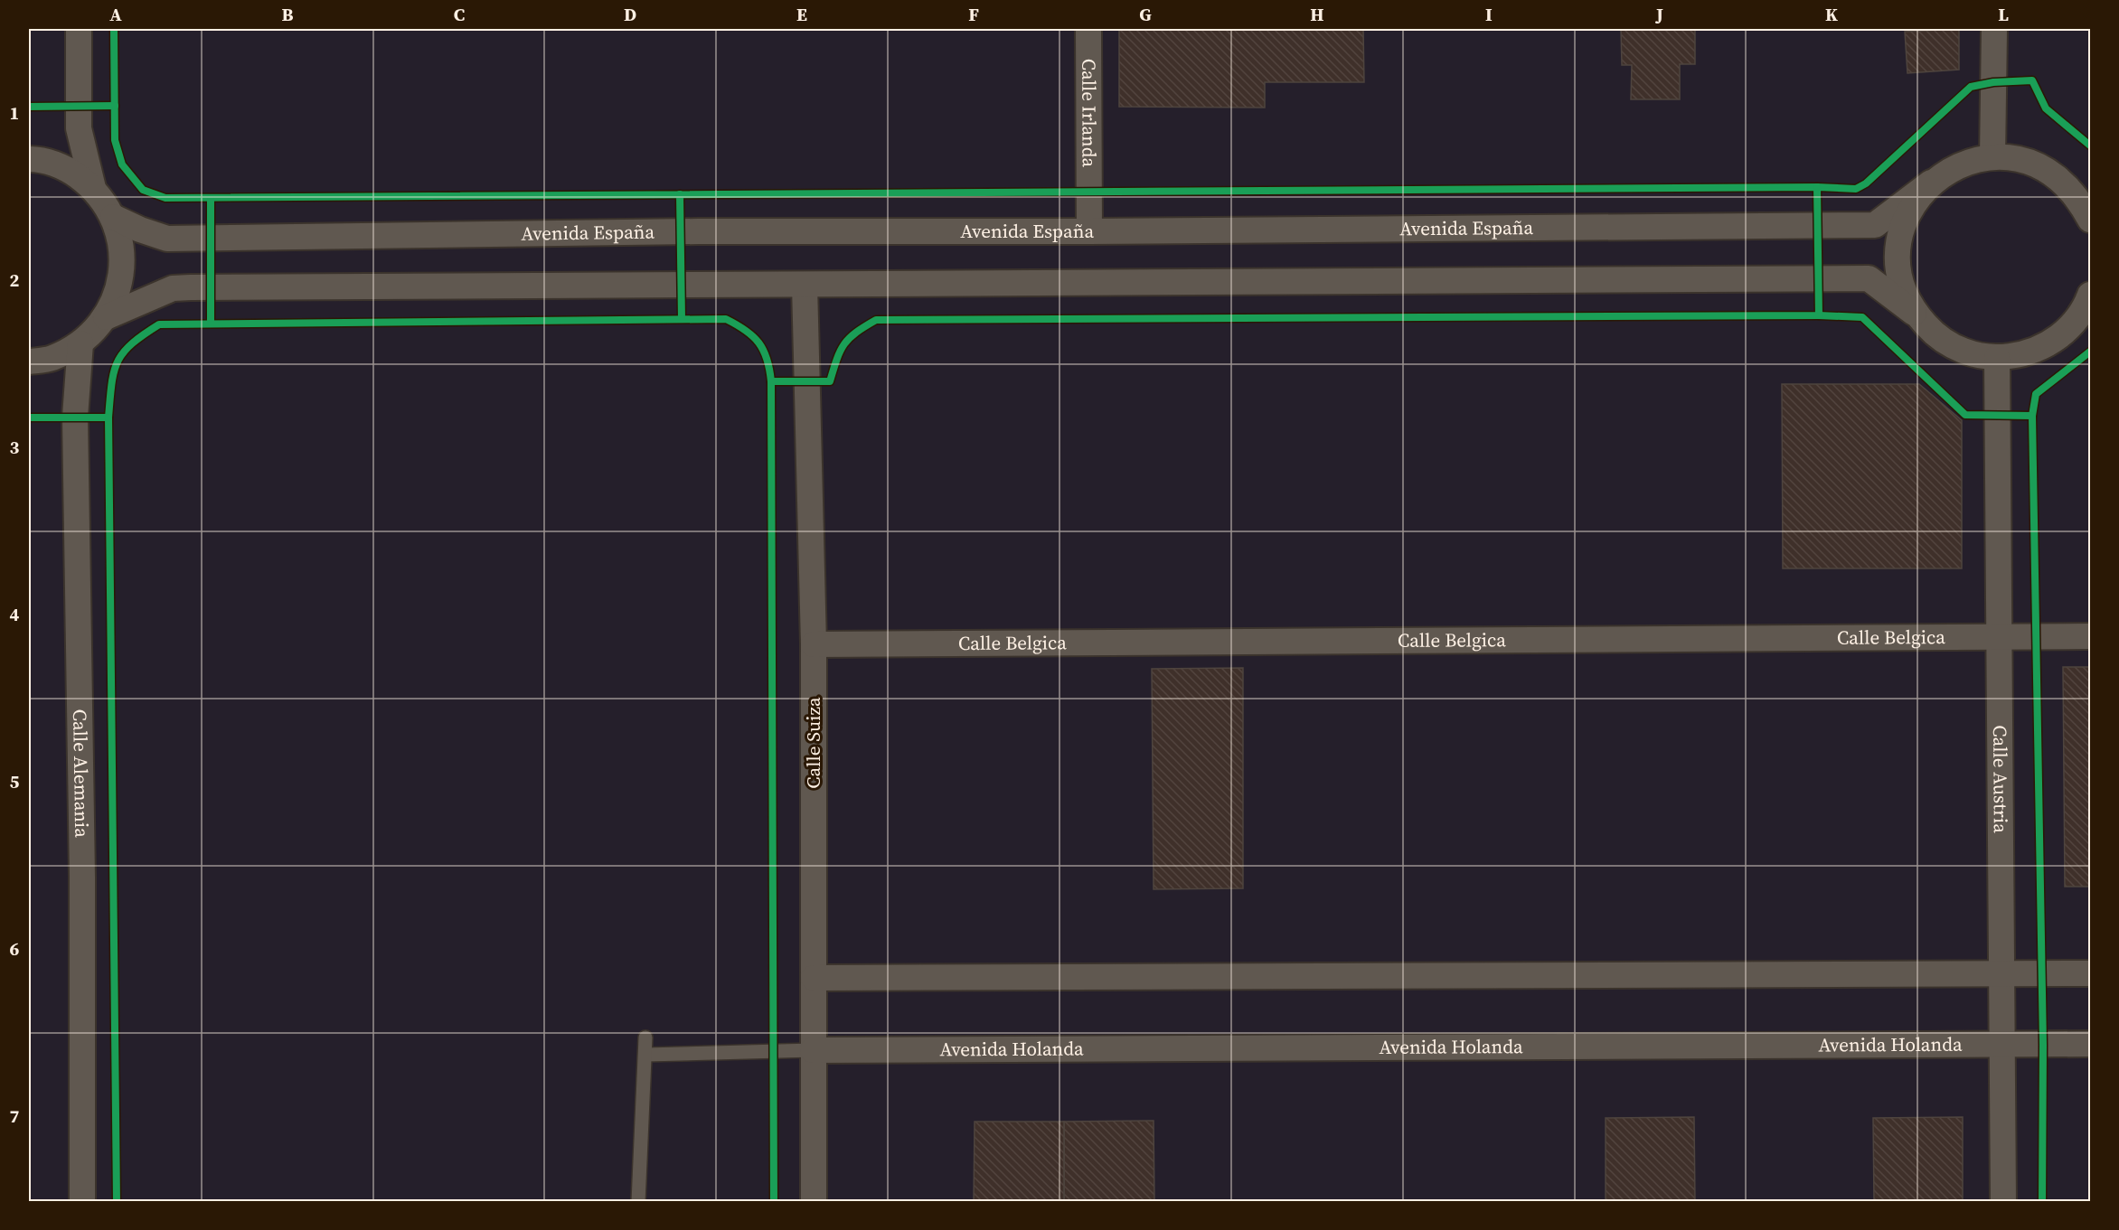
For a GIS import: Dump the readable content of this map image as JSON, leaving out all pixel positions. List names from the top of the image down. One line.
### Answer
{"streets":{"street":["Calle Irlanda","Avenida España","Calle Belgica","Calle Suiza","Calle Alemania","Calle Austria","Avenida Holanda"]},"crossings":[["Calle Irlanda","Avenida España"],["Calle Belgica","Calle Suiza"],["Calle Belgica","Calle Austria"],["Calle Suiza","Avenida Holanda"],["Calle Austria","Avenida Holanda"]],"grid":{"columns":["A","B","C","D","E","F","G","H","I","J","K","L"],"rows":["1","2","3","4","5","6","7"]}}
